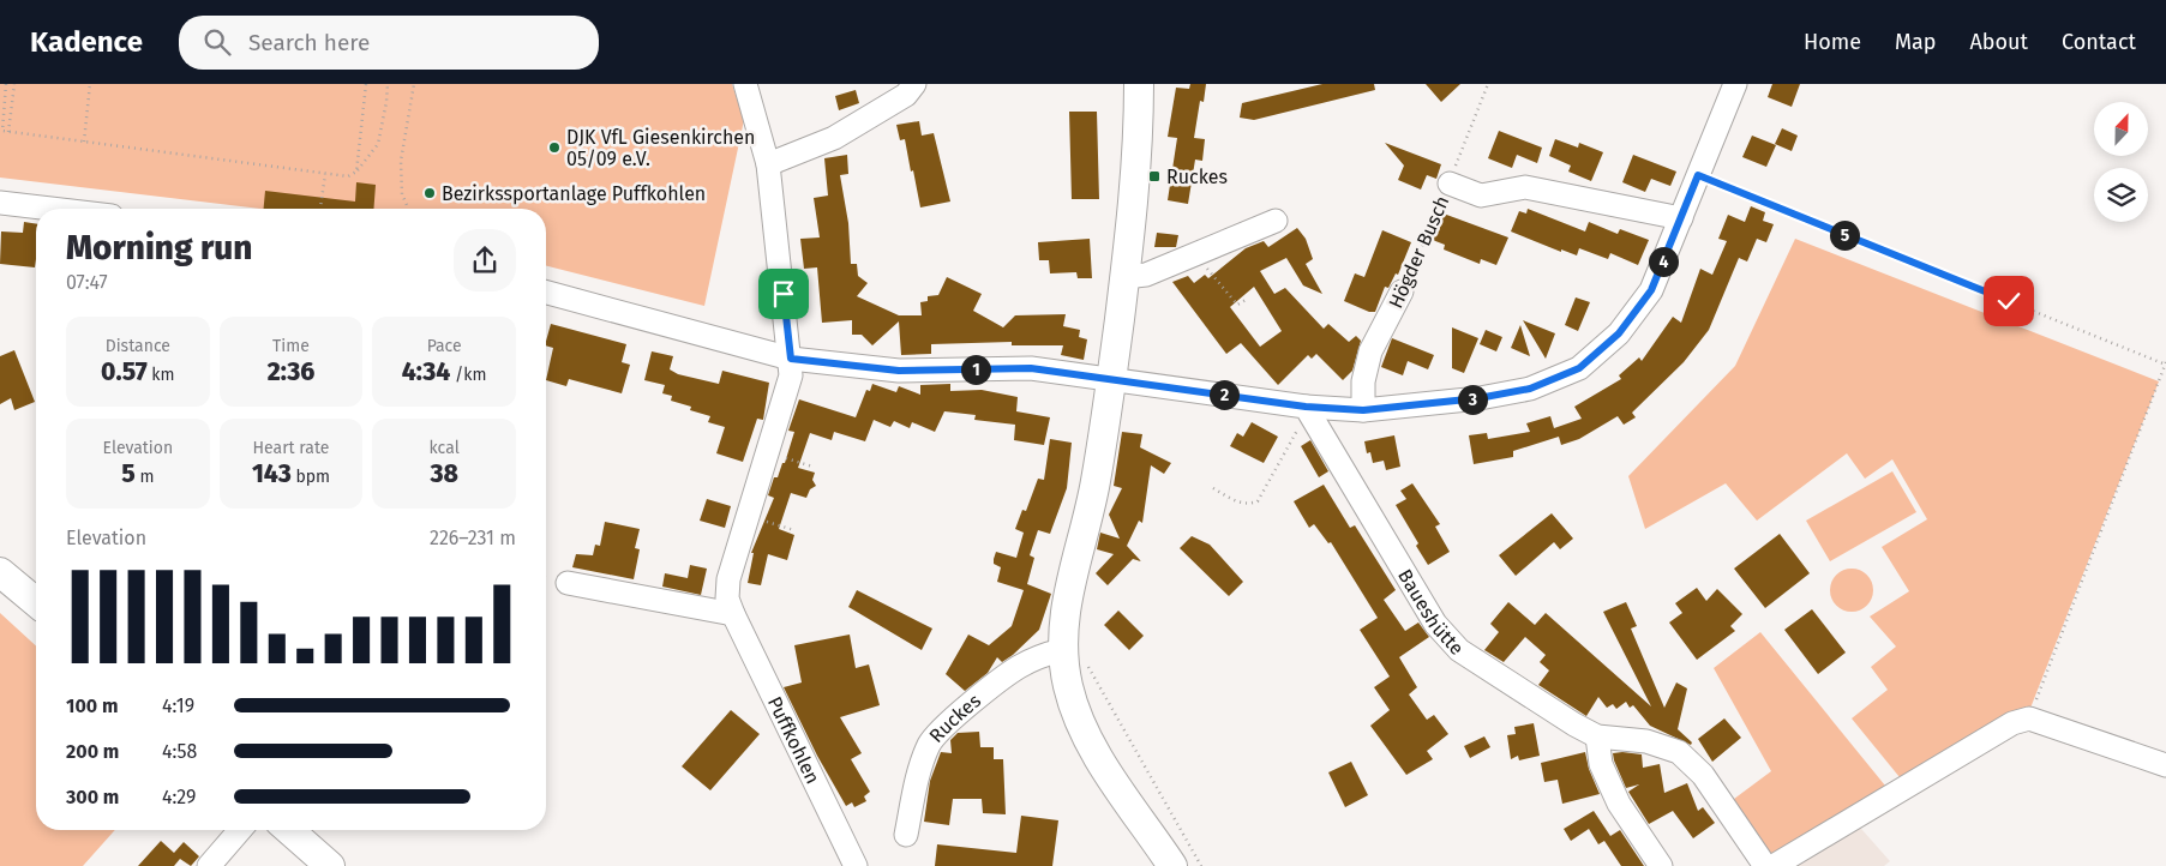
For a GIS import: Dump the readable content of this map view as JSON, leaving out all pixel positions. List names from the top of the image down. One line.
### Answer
{"streets":{"street":["Högder Busch","Baueshütte","Ruckes","Puffkohlen"]},"places":{"other":["DJK VfL Giesenkirchen 05/09 e.V.","Bezirkssportanlage Puffkohlen"],"transit":["Ruckes"]},"north":"top","page":{"header":"Kadence","search":"Search here","nav":["Home","Map","About","Contact"],"heading":["Morning run","07:47"],"pins":["5","4","1","2","3"],"stats":[["Distance","0.57 km"],["Time","2:36"],["Pace","4:34 /km"],["Elevation","5 m"],["Heart rate","143 bpm"],["kcal","38"]],"chart":["Elevation","226–231 m"],"list":[{"name":"100 m","note":"4:19"},{"name":"200 m","note":"4:58"},{"name":"300 m","note":"4:29"}]}}
